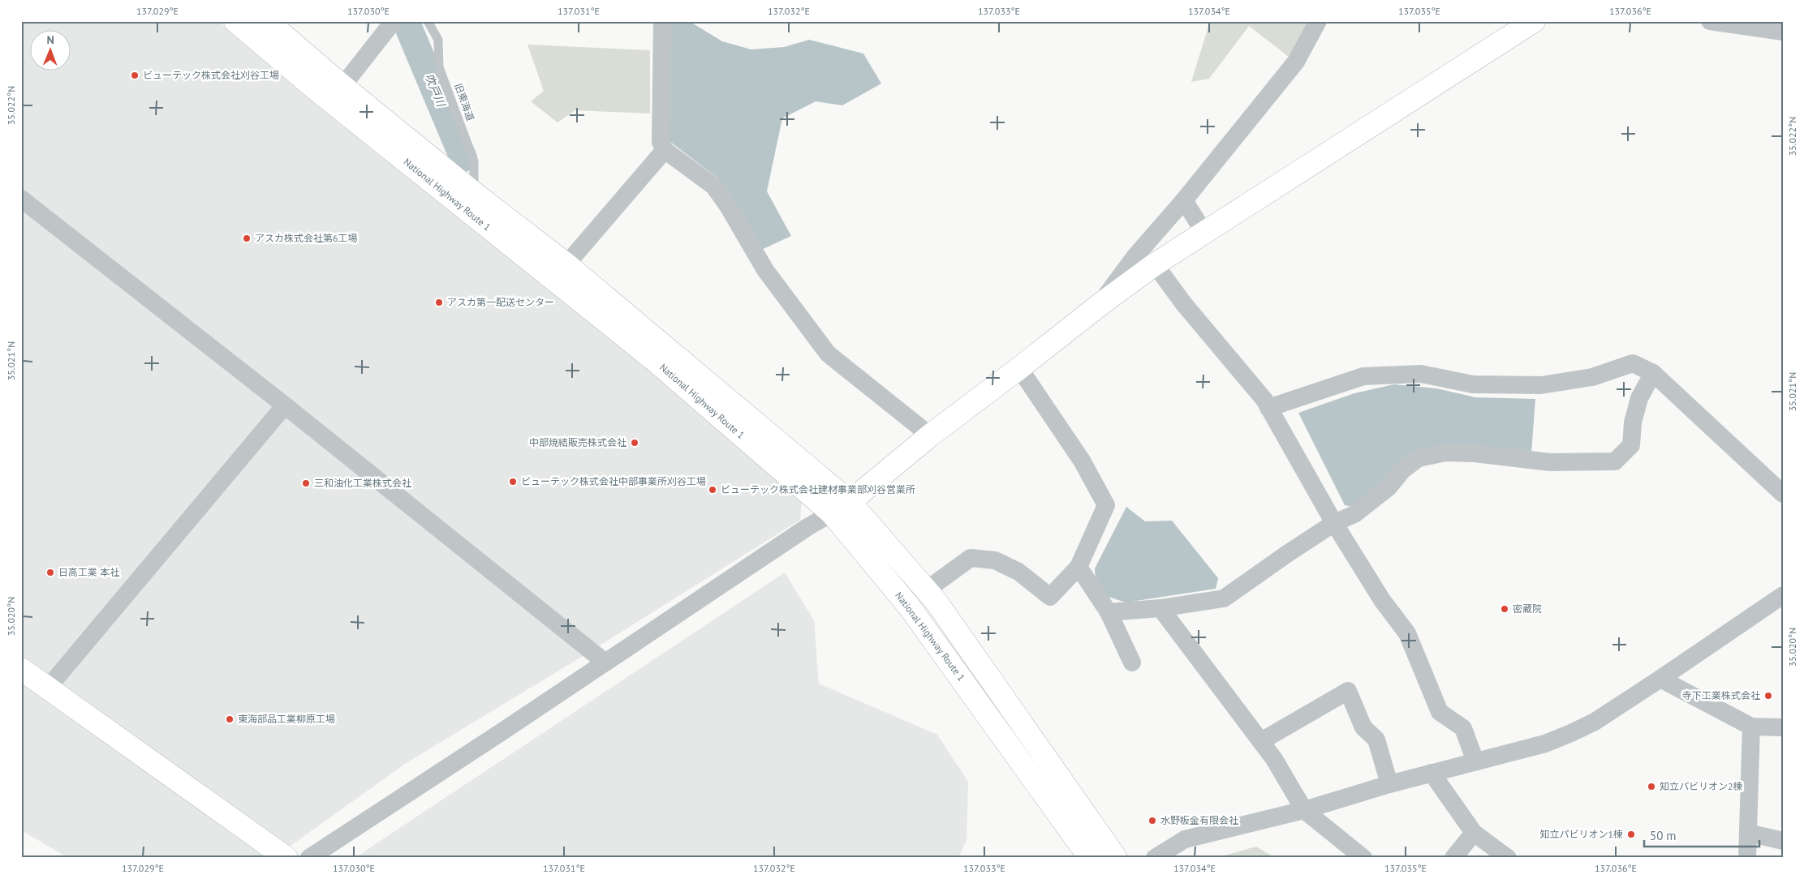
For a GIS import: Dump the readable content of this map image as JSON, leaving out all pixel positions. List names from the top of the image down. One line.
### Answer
{"streets":{"main road":["National Highway Route 1"],"lane":["旧東海道"]},"crossings":[["旧東海道","National Highway Route 1"]],"water":["吹戸川"],"places":["ビューテック株式会社刈谷工場","アスカ株式会社第6工場","アスカ第一配送センター","中部焼結販売株式会社","ビューテック株式会社中部事業所刈谷工場","三和油化工業株式会社","ビューテック株式会社建材事業部刈谷営業所","日高工業 本社","密蔵院","寺下工業株式会社","東海部品工業柳原工場","知立パビリオン2棟","水野板金有限会社","知立パビリオン1棟"],"scale_bar":"50 m","north":"top","coordinates":["137.029°E","137.030°E","137.031°E","137.032°E","137.033°E","137.034°E","137.035°E","137.036°E","35.022°N","35.021°N","35.020°N"]}
